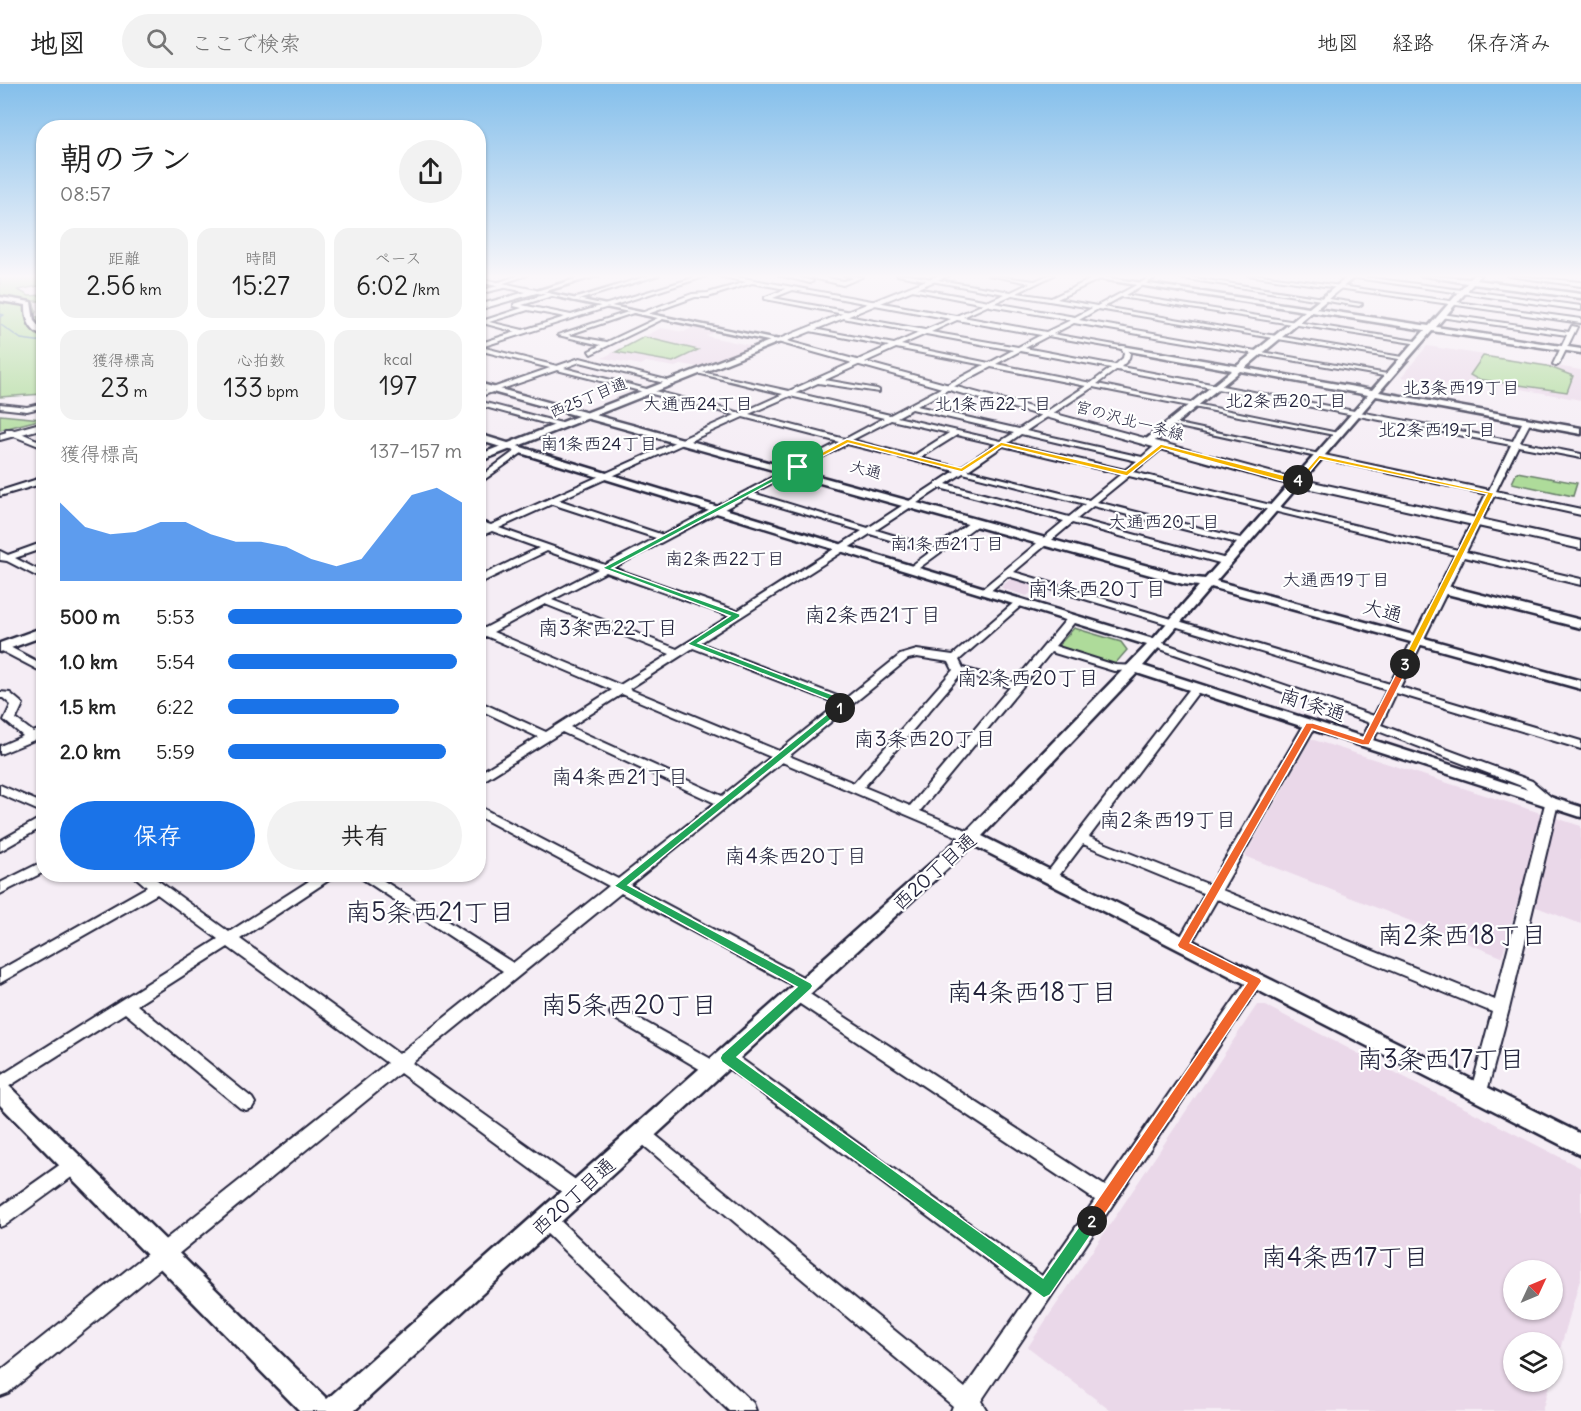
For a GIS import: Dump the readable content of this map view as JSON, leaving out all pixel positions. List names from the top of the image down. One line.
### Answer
{"streets":{"main road":["西25丁目通","宮の沢北一条線"],"street":["大通","南1条通","西20丁目通"]},"crossings":[["西25丁目通","宮の沢北一条線"],["西25丁目通","大通"],["宮の沢北一条線","西20丁目通"],["大通","西20丁目通"],["南1条通","西20丁目通"]],"districts":["北3条西19丁目","北2条西20丁目","大通西24丁目","北1条西22丁目","北2条西19丁目","南1条西24丁目","大通西20丁目","南1条西21丁目","南2条西22丁目","大通西19丁目","南1条西20丁目","南2条西21丁目","南3条西22丁目","南2条西20丁目","南3条西20丁目","南4条西21丁目","南2条西19丁目","南4条西20丁目","南5条西21丁目","南2条西18丁目","南4条西18丁目","南5条西20丁目","南3条西17丁目","南4条西17丁目"],"north":"top right","page":{"header":"地図","search":"ここで検索","nav":["地図","経路","保存済み"],"heading":["朝のラン","08:57"],"stats":[["距離","2.56 km"],["時間","15:27"],["ペース","6:02 /km"],["獲得標高","23 m"],["心拍数","133 bpm"],["kcal","197"]],"chart":["獲得標高","137–157 m"],"pins":["4","3","1","2"],"list":[{"name":"500 m","note":"5:53"},{"name":"1.0 km","note":"5:54"},{"name":"1.5 km","note":"6:22"},{"name":"2.0 km","note":"5:59"}],"buttons":["保存","共有"]}}
